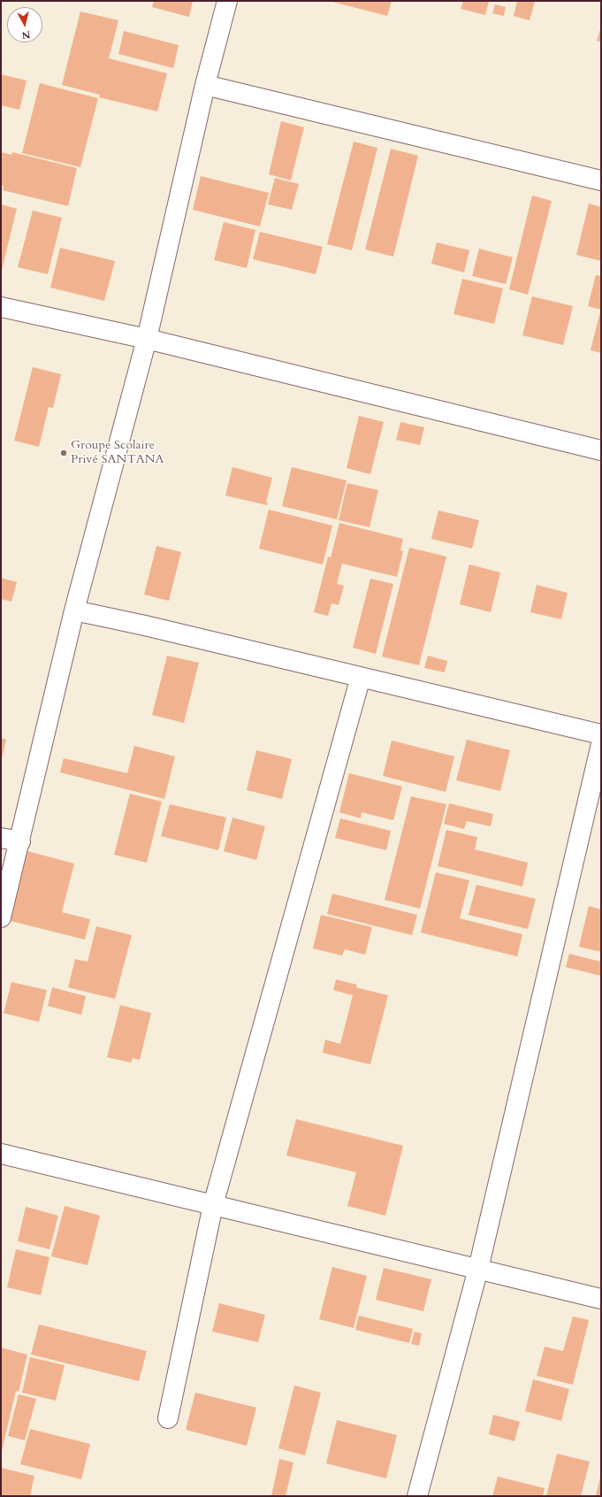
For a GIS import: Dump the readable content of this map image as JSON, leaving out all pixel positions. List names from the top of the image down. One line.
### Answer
{"places":["Groupe Scolaire Privé SANTANA"],"north":"bottom"}
